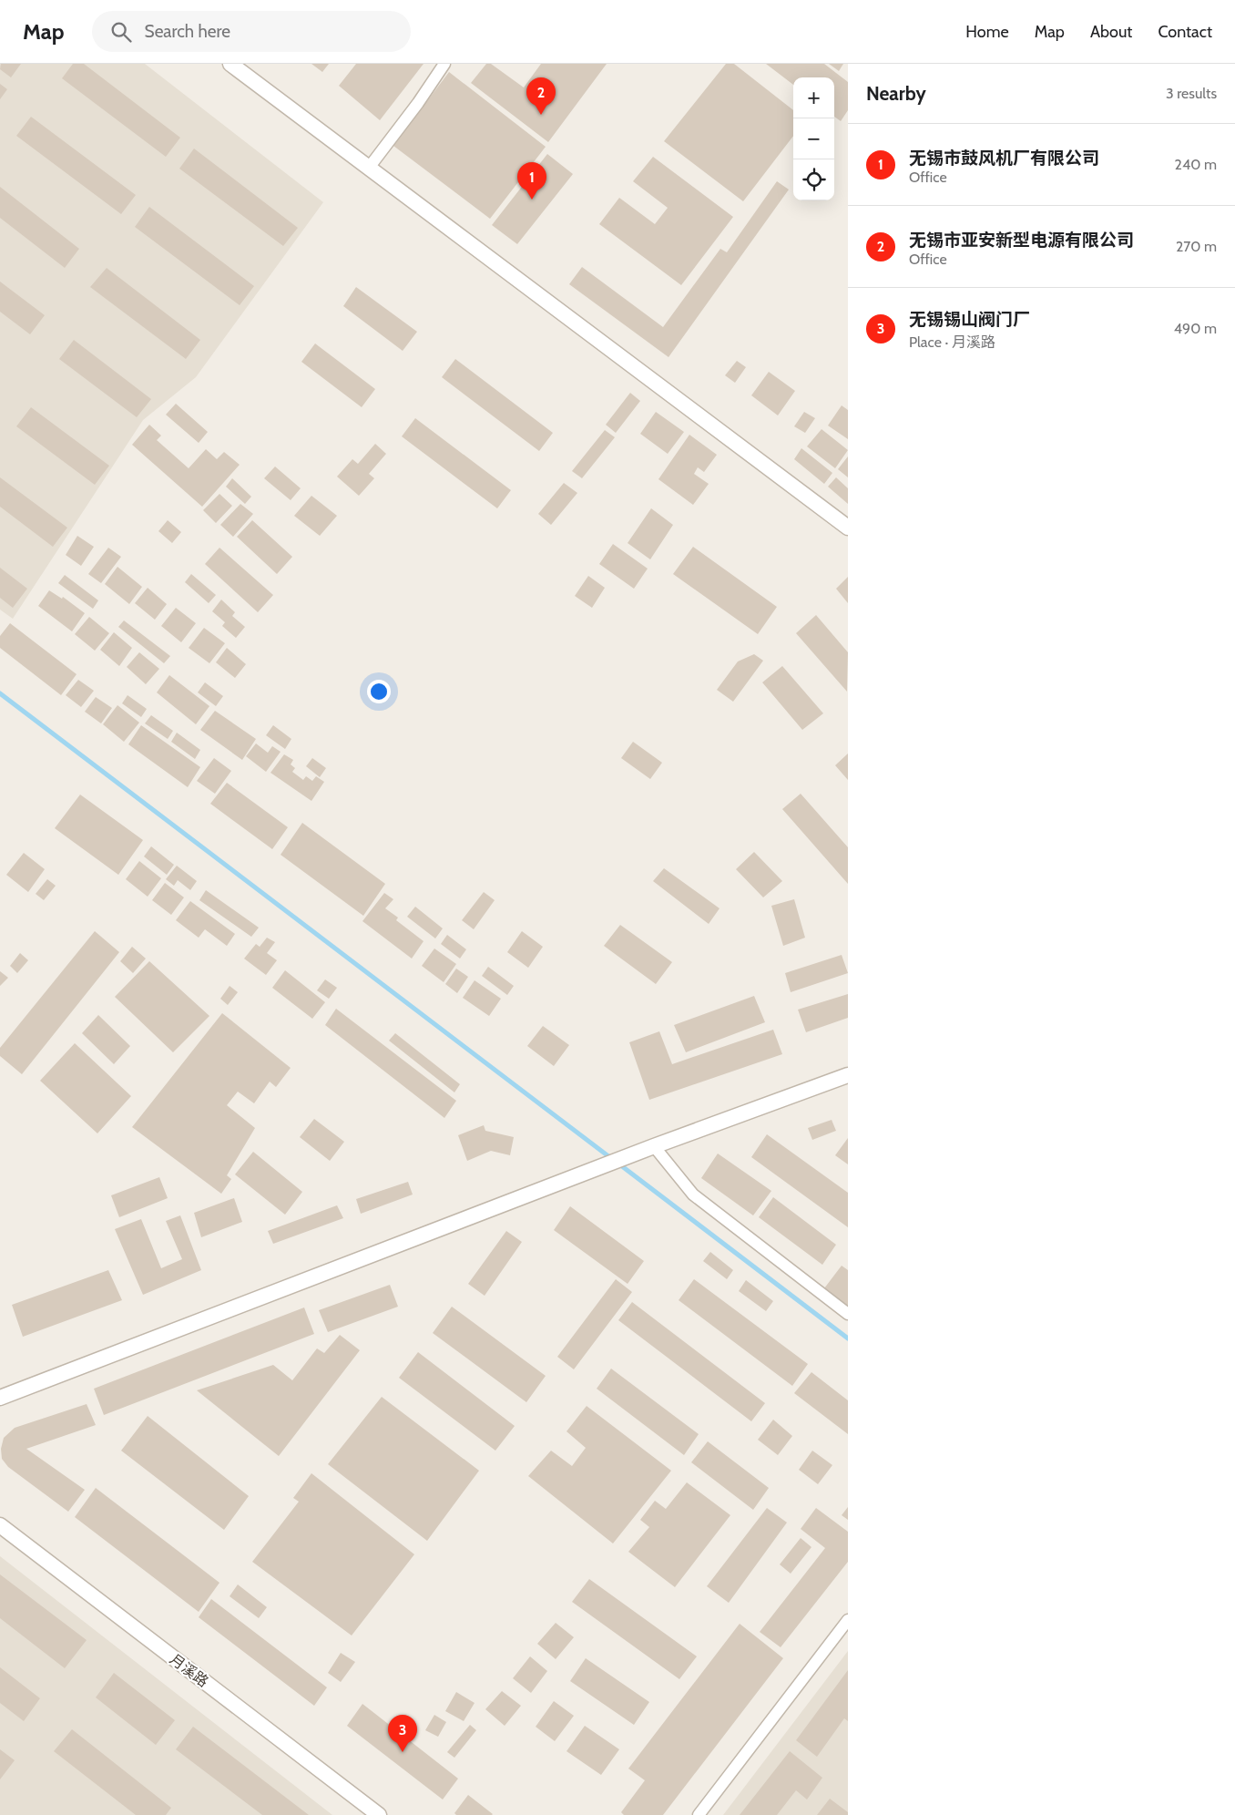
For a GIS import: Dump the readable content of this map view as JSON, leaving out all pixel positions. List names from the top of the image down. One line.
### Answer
{"streets":{"street":["月溪路"]},"page":{"header":"Map","search":"Search here","nav":["Home","Map","About","Contact"],"heading":["Nearby","3 results"],"map_buttons":["+","−"],"pins":["2","1","3"],"list":[{"mark":"1","name":"无锡市鼓风机厂有限公司","note":"Office","value":"240 m"},{"mark":"2","name":"无锡市亚安新型电源有限公司","note":"Office","value":"270 m"},{"mark":"3","name":"无锡锡山阀门厂","note":"Place · 月溪路","value":"490 m"}]}}
